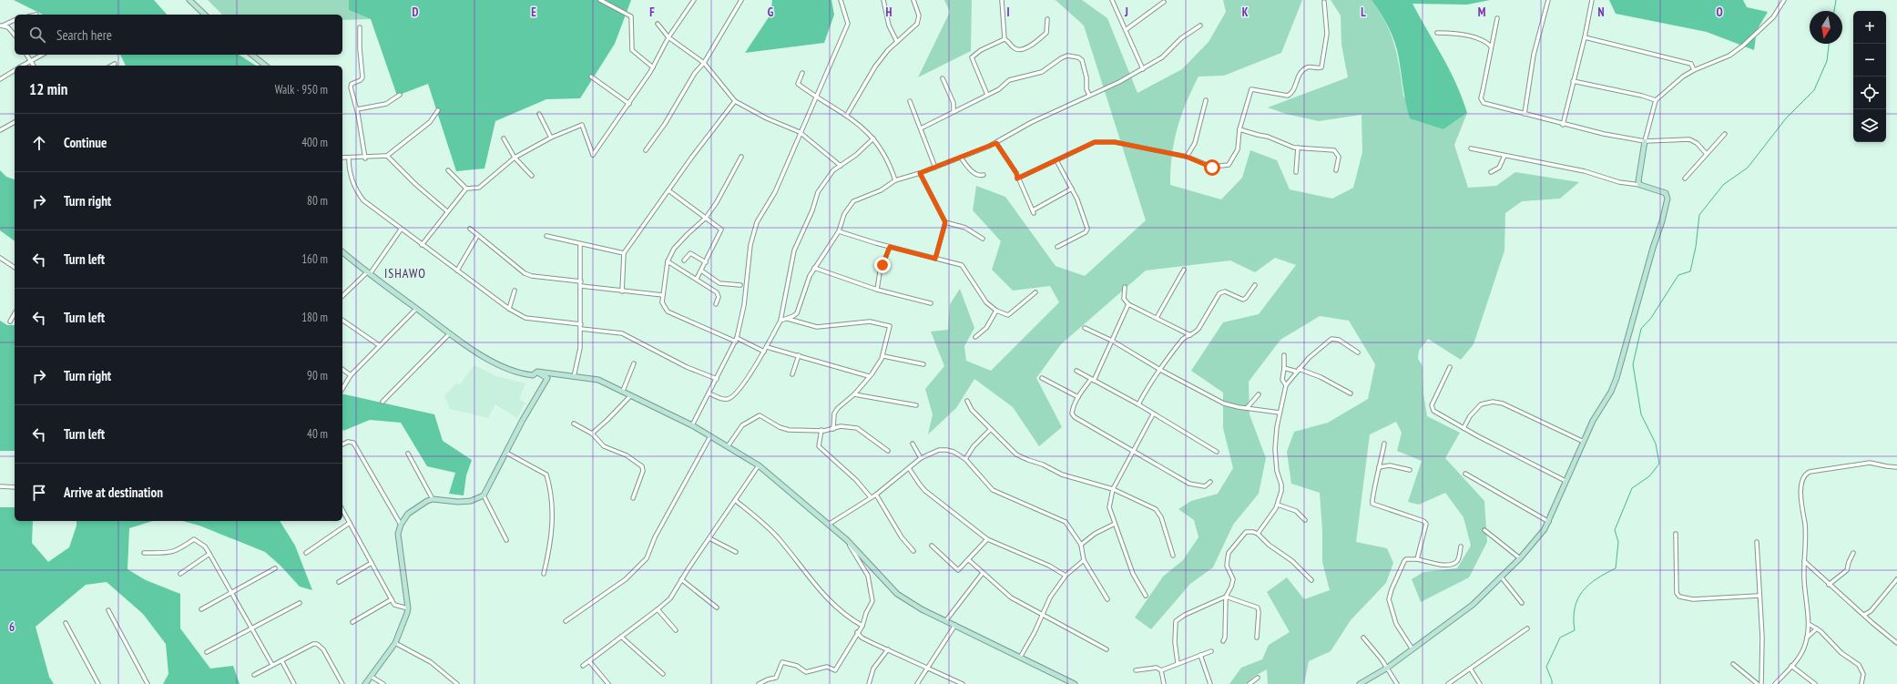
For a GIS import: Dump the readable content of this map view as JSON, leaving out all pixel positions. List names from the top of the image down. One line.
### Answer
{"districts":["ISHAWO"],"north":"bottom","page":{"map_buttons":["+","−"],"search":"Search here","heading":["12 min","Walk · 950 m"],"list":[["Continue","400 m"],["Turn right","80 m"],["Turn left","160 m"],["Turn left","180 m"],["Turn right","90 m"],["Turn left","40 m"],"Arrive at destination"]},"grid":{"columns":["D","E","F","G","H","I","J","K","L","M","N","O"],"rows":["6"]}}
